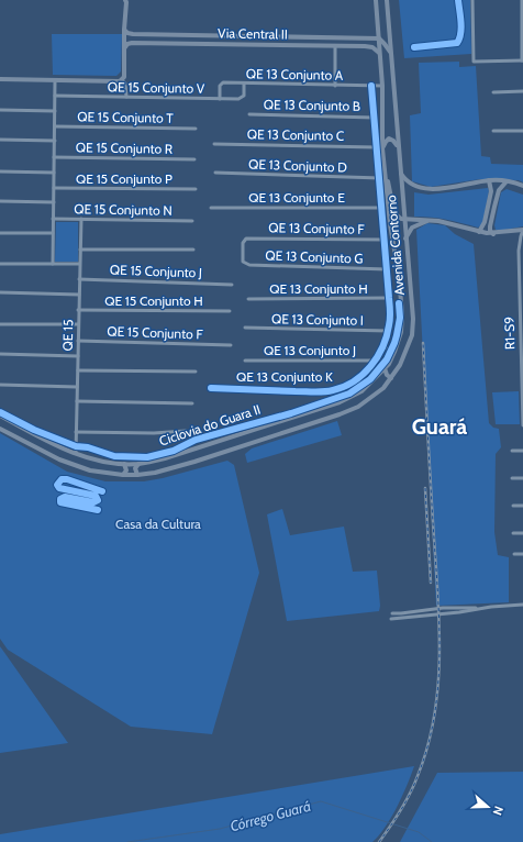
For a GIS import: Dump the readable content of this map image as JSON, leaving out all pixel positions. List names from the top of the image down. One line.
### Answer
{"streets":{"main road":["Via Central II","Avenida Contorno"],"street":["QE 13 Conjunto A","QE 15 Conjunto V","QE 13 Conjunto B","QE 15 Conjunto T","QE 13 Conjunto C","QE 15 Conjunto R","QE 13 Conjunto D","QE 15 Conjunto P","QE 13 Conjunto E","QE 15 Conjunto N","QE 13 Conjunto F","QE 13 Conjunto G","QE 15 Conjunto J","QE 13 Conjunto H","QE 15 Conjunto H","QE 13 Conjunto I","QE 15 Conjunto F","R1-S9","QE 15","QE 13 Conjunto J","QE 13 Conjunto K"],"cycle path":["Ciclovia do Guara II"]},"crossings":[["Via Central II","Avenida Contorno"],["QE 13 Conjunto A","QE 15 Conjunto V"],["QE 13 Conjunto A","Avenida Contorno"],["QE 13 Conjunto A","QE 13 Conjunto K"],["QE 13 Conjunto B","QE 13 Conjunto K"],["QE 13 Conjunto C","QE 13 Conjunto K"],["QE 13 Conjunto D","QE 13 Conjunto K"],["QE 13 Conjunto E","QE 13 Conjunto K"],["QE 15 Conjunto N","QE 15"],["QE 13 Conjunto F","QE 13 Conjunto G"],["QE 13 Conjunto F","QE 13 Conjunto K"],["Avenida Contorno","QE 15"],["QE 13 Conjunto G","QE 13 Conjunto K"],["QE 15 Conjunto J","QE 15"],["QE 13 Conjunto H","QE 13 Conjunto K"],["QE 15 Conjunto H","QE 15"],["QE 13 Conjunto I","QE 13 Conjunto K"],["QE 15 Conjunto F","QE 15"],["QE 13 Conjunto J","QE 13 Conjunto K"]],"districts":["Guará"],"water":["Córrego Guará"],"parks":["Casa da Cultura"],"north":"right"}
